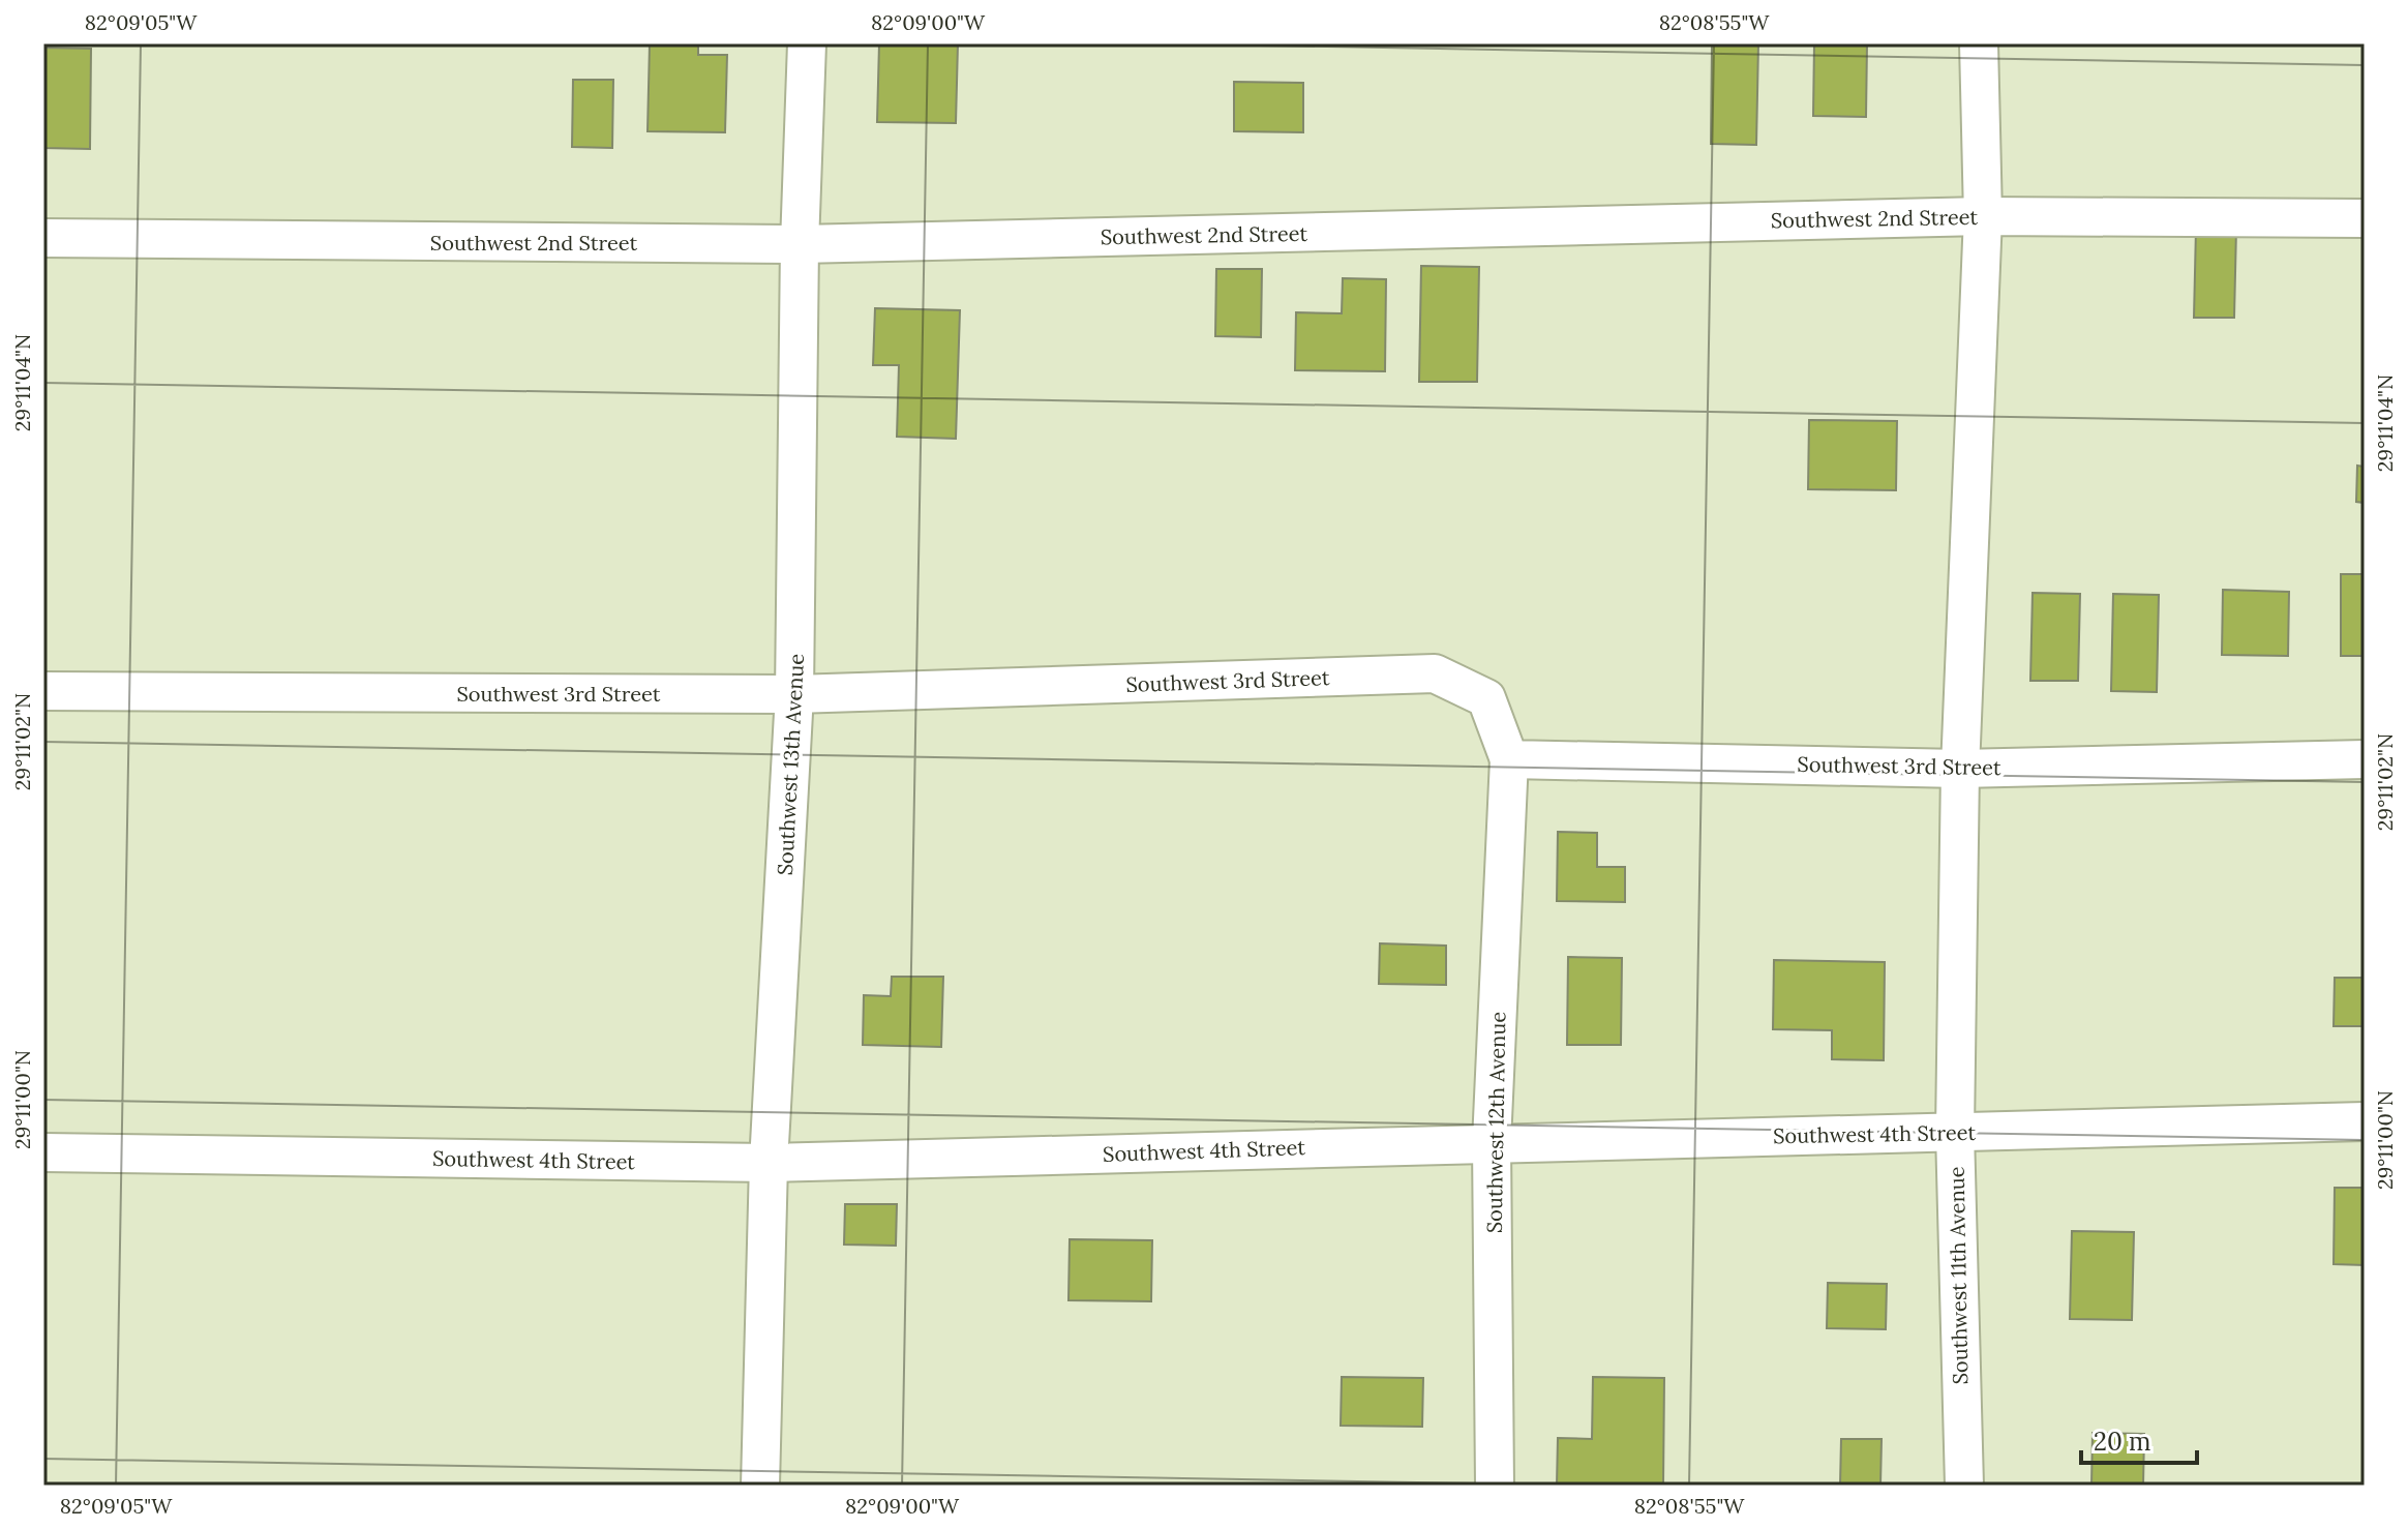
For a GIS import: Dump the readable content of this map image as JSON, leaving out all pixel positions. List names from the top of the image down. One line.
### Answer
{"streets":{"street":["Southwest 2nd Street","Southwest 3rd Street","Southwest 13th Avenue","Southwest 12th Avenue","Southwest 4th Street","Southwest 11th Avenue"]},"crossings":[["Southwest 2nd Street","Southwest 13th Avenue"],["Southwest 2nd Street","Southwest 11th Avenue"],["Southwest 3rd Street","Southwest 13th Avenue"],["Southwest 3rd Street","Southwest 12th Avenue"],["Southwest 3rd Street","Southwest 11th Avenue"],["Southwest 13th Avenue","Southwest 4th Street"],["Southwest 12th Avenue","Southwest 4th Street"],["Southwest 4th Street","Southwest 11th Avenue"]],"scale_bar":"20 m","coordinates":["82°09'05\"W","82°09'00\"W","82°08'55\"W","29°11'04\"N","29°11'02\"N","29°11'00\"N"]}
